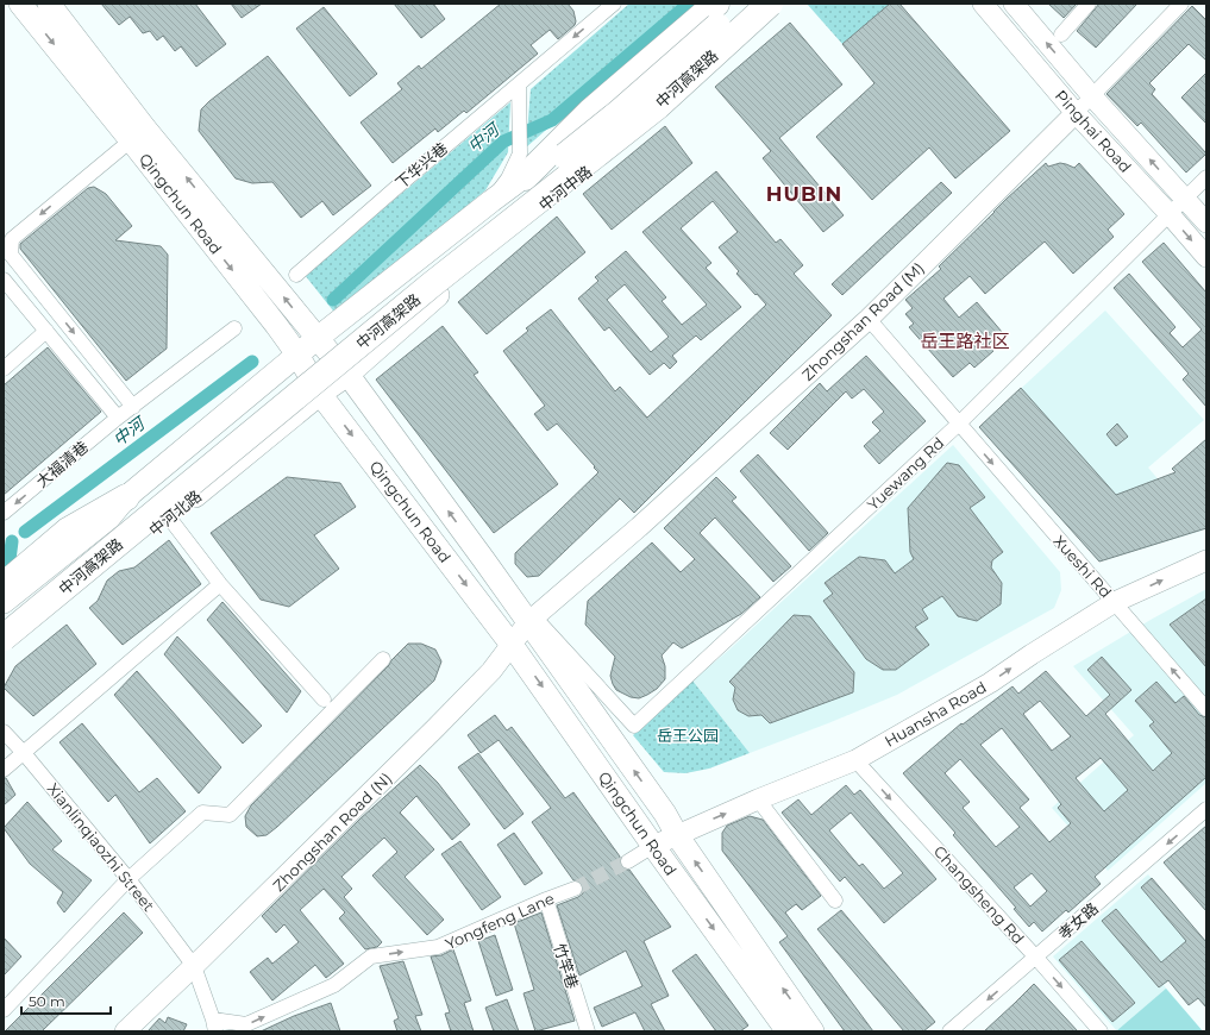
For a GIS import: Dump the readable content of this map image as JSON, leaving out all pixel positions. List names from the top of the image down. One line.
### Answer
{"streets":{"highway":["中河高架路"],"main road":["Pinghai Road","中河中路","Qingchun Road","Zhongshan Road (M)","中河北路","Huansha Road","Zhongshan Road (N)"],"street":["下华兴巷","大福清巷","Yuewang Rd","Xueshi Rd","Xianlinqiaozhi Street","Changsheng Rd","Yongfeng Lane","孝女路","竹竿巷"]},"crossings":[["Pinghai Road","Zhongshan Road (M)"],["Pinghai Road","Yuewang Rd"],["中河中路","Qingchun Road"],["中河中路","中河北路"],["Qingchun Road","Zhongshan Road (M)"],["Qingchun Road","Yuewang Rd"],["Qingchun Road","中河北路"],["Qingchun Road","Huansha Road"],["Qingchun Road","Zhongshan Road (N)"],["Zhongshan Road (M)","Yuewang Rd"],["Zhongshan Road (M)","Xueshi Rd"],["Zhongshan Road (M)","Zhongshan Road (N)"],["Yuewang Rd","Xueshi Rd"],["Yuewang Rd","Zhongshan Road (N)"],["Xueshi Rd","Huansha Road"],["Huansha Road","Changsheng Rd"],["Zhongshan Road (N)","Xianlinqiaozhi Street"],["Xianlinqiaozhi Street","Yongfeng Lane"],["Changsheng Rd","孝女路"],["Yongfeng Lane","竹竿巷"]],"one_way":["Huansha Road","Changsheng Rd","Yongfeng Lane","孝女路"],"districts":["HUBIN","岳王路社区"],"water":["中河"],"parks":["岳王公园"],"scale_bar":"50 m"}
